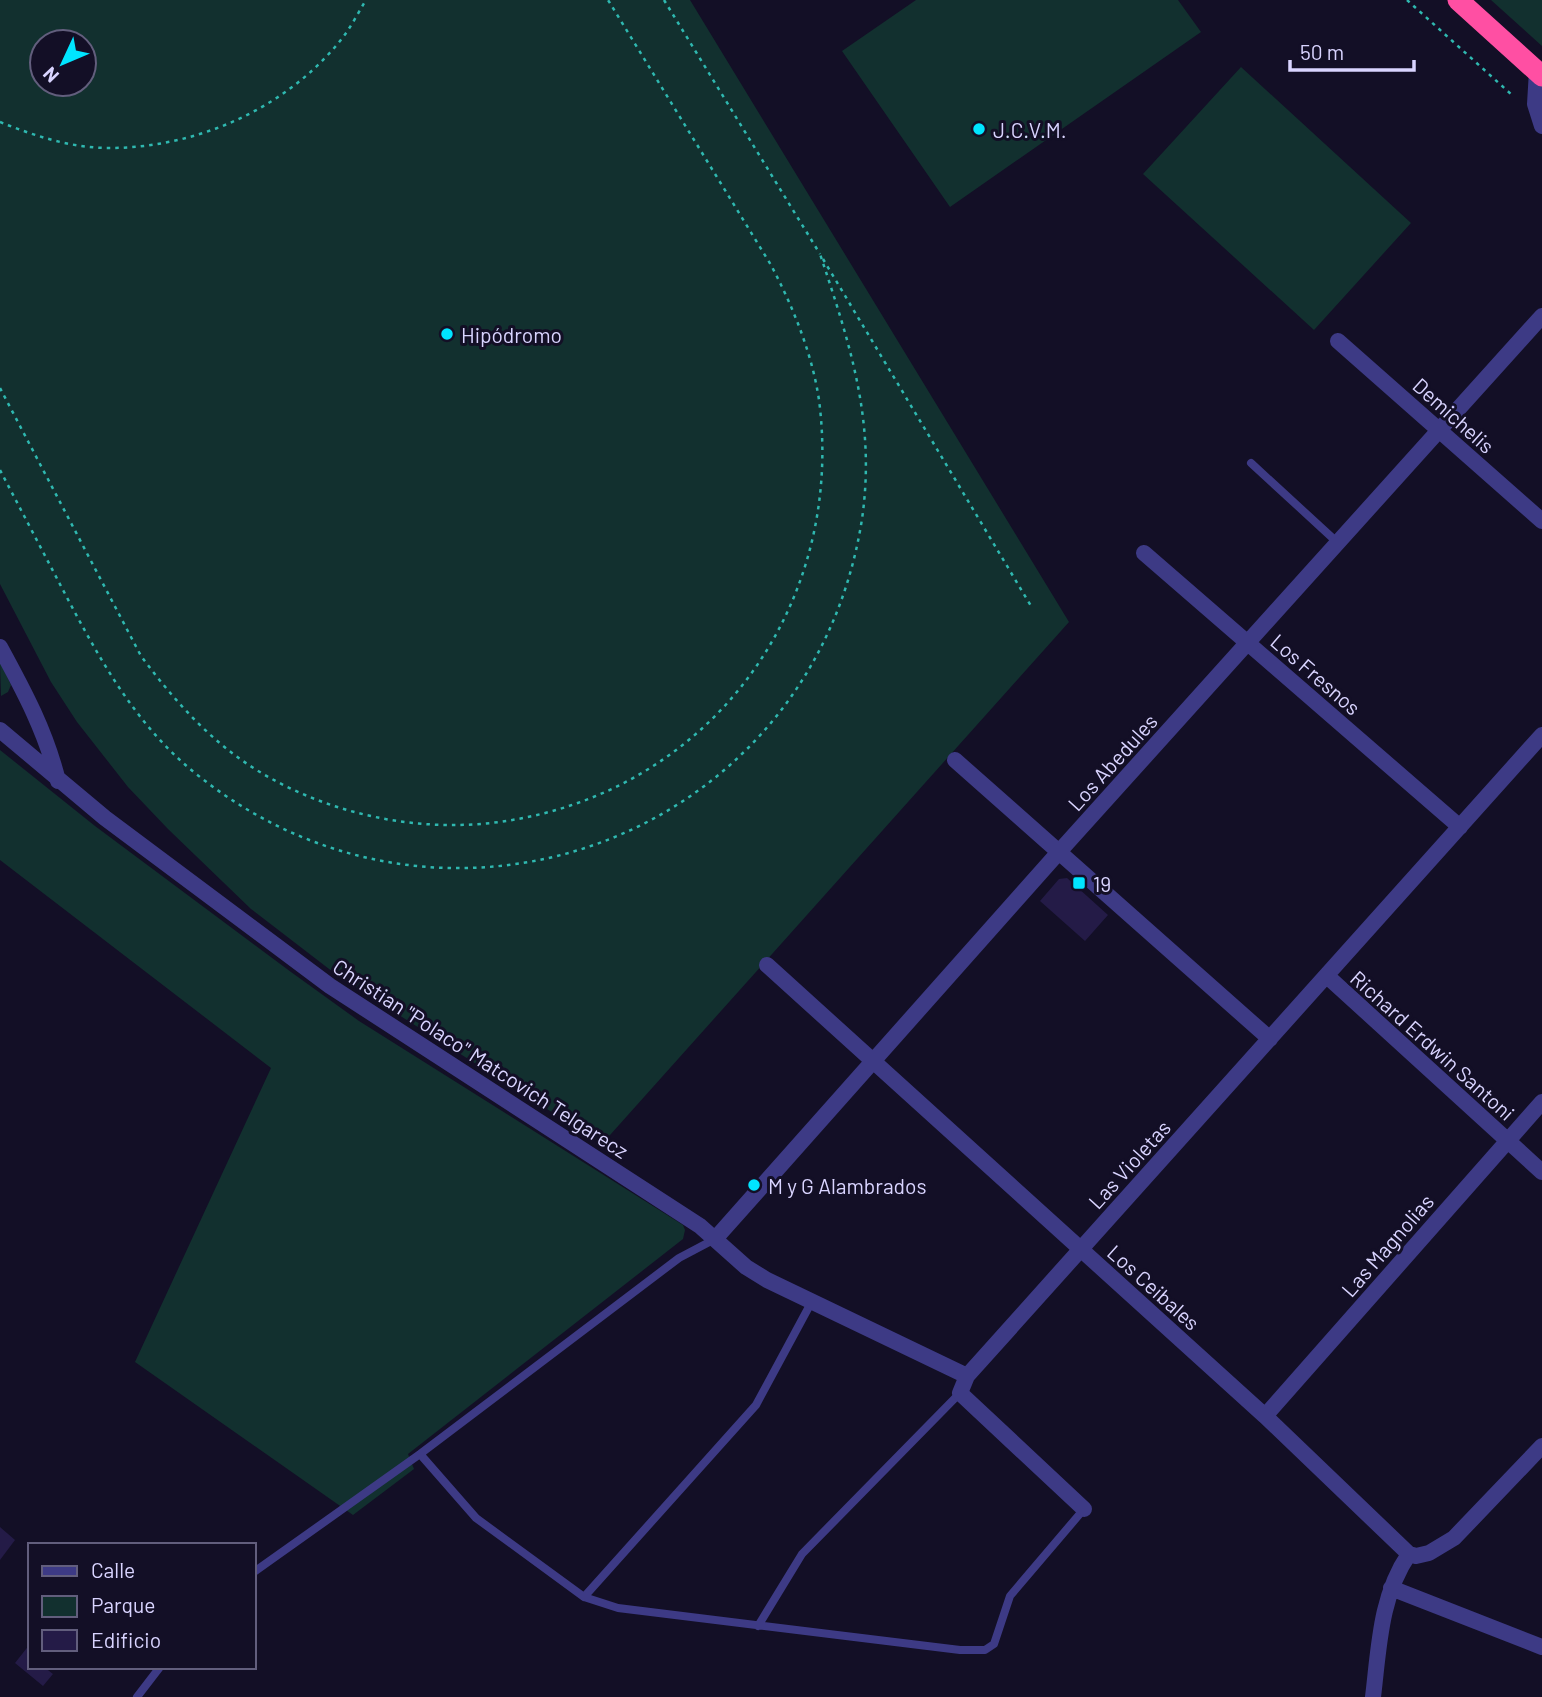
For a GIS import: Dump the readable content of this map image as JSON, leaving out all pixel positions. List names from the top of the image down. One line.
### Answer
{"streets":{"street":["Demichelis","Los Fresnos","Los Abedules","Richard Erdwin Santoni","Christian \"Polaco\" Matcovich Telgarecz","Las Violetas","Las Magnolias","Los Ceibales"]},"crossings":[["Demichelis","Los Abedules"],["Los Fresnos","Los Abedules"],["Los Fresnos","Las Violetas"],["Los Abedules","Christian \"Polaco\" Matcovich Telgarecz"],["Los Abedules","Los Ceibales"],["Richard Erdwin Santoni","Las Violetas"],["Richard Erdwin Santoni","Las Magnolias"],["Christian \"Polaco\" Matcovich Telgarecz","Las Violetas"],["Las Violetas","Los Ceibales"],["Las Magnolias","Los Ceibales"]],"places":{"other":["J.C.V.M.","Hipódromo","M y G Alambrados"],"transit":["19"]},"legend":["Calle","Parque","Edificio"],"scale_bar":"50 m","north":"bottom left"}
